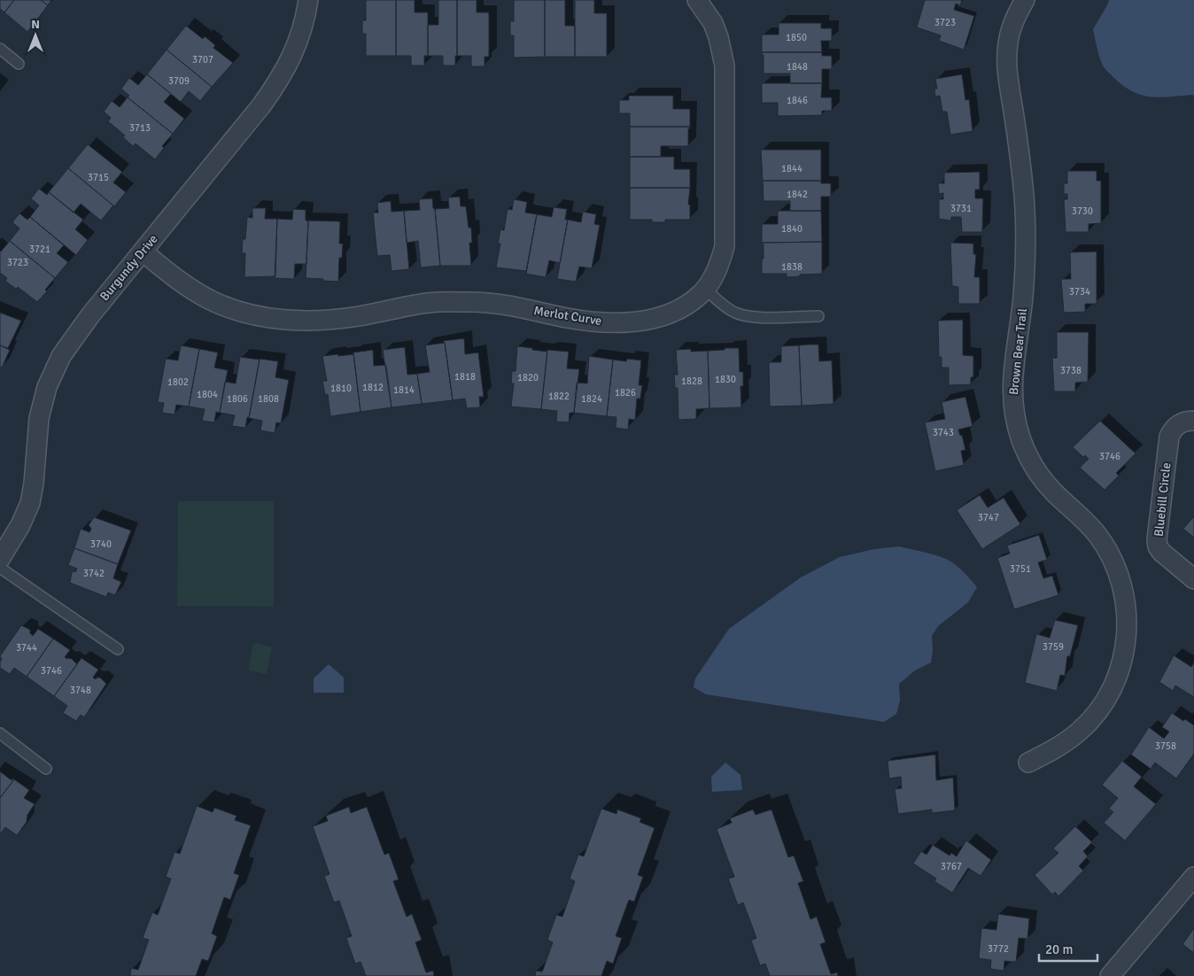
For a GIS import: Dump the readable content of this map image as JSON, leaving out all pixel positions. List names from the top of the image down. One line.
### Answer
{"streets":{"street":["Burgundy Drive","Merlot Curve","Brown Bear Trail","Bluebill Circle"]},"crossings":[["Burgundy Drive","Merlot Curve"]],"house_numbers":["3723","1850","3707","1848","3709","1846","3713","1844","3715","1842","3731","3730","1840","3721","3723","1838","3734","3738","1818","1820","1830","1828","1802","1812","1810","1814","1826","1804","1822","1806","1808","1824","3743","3746","3747","3740","3751","3742","3759","3744","3746","3748","3758","3767","3772"],"scale_bar":"20 m","north":"top"}
